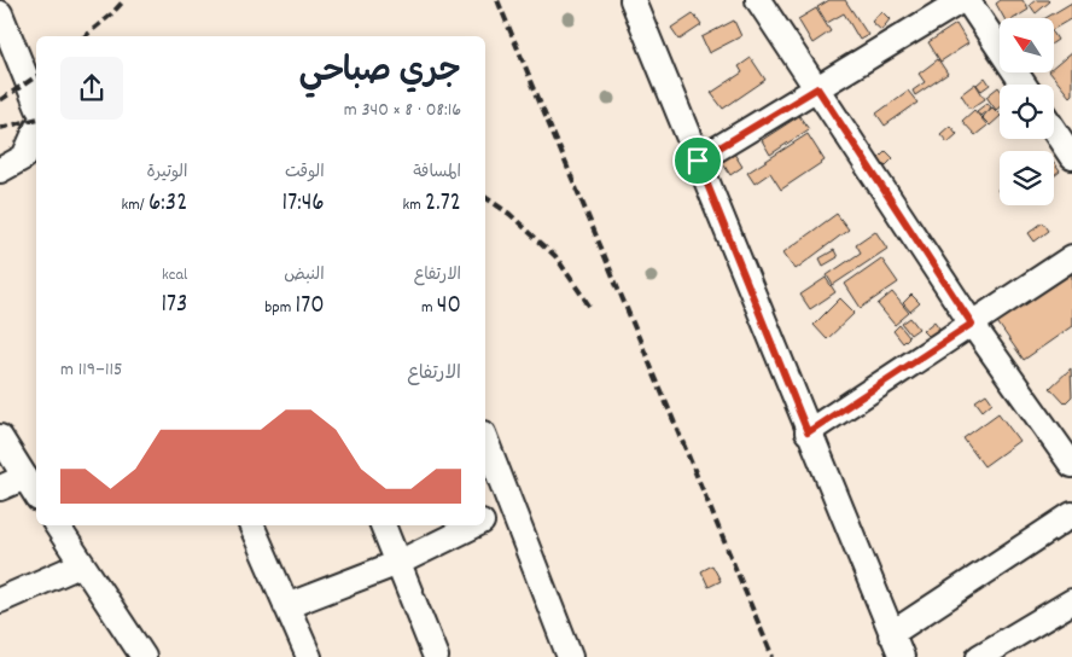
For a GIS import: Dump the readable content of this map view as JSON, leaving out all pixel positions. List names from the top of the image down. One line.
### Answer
{"north":"top left","page":{"heading":["جري صباحي","08:16 · 8 × 340 m"],"stats":[["المسافة","2.72 km"],["الوقت","17:46"],["الوتيرة","6:32 /km"],["الارتفاع","40 m"],["النبض","170 bpm"],["kcal","173"]],"chart":["الارتفاع","115–119 m"]}}
